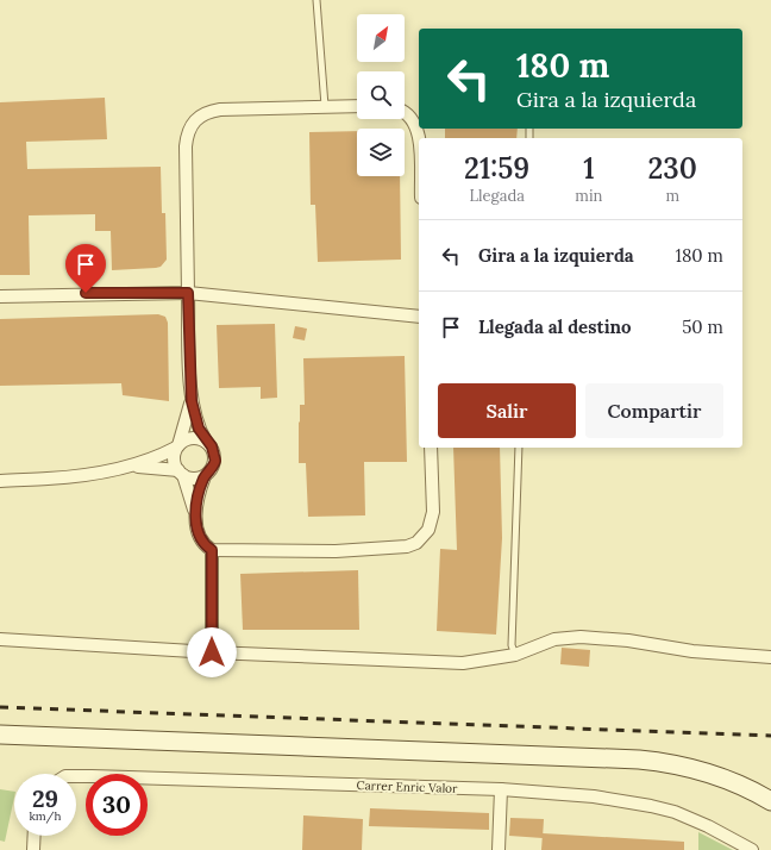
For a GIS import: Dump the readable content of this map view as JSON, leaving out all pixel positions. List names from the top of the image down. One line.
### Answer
{"streets":{"street":["Carrer Enric Valor"]},"north":"top right","page":{"turn":["180 m","Gira a la izquierda"],"eta":["21:59","Llegada","1","min","230","m"],"list":[{"name":"Gira a la izquierda","value":"180 m"},{"name":"Llegada al destino","value":"50 m"}],"buttons":["Salir","Compartir"],"speed":"29 km/h","limit":"30"}}
